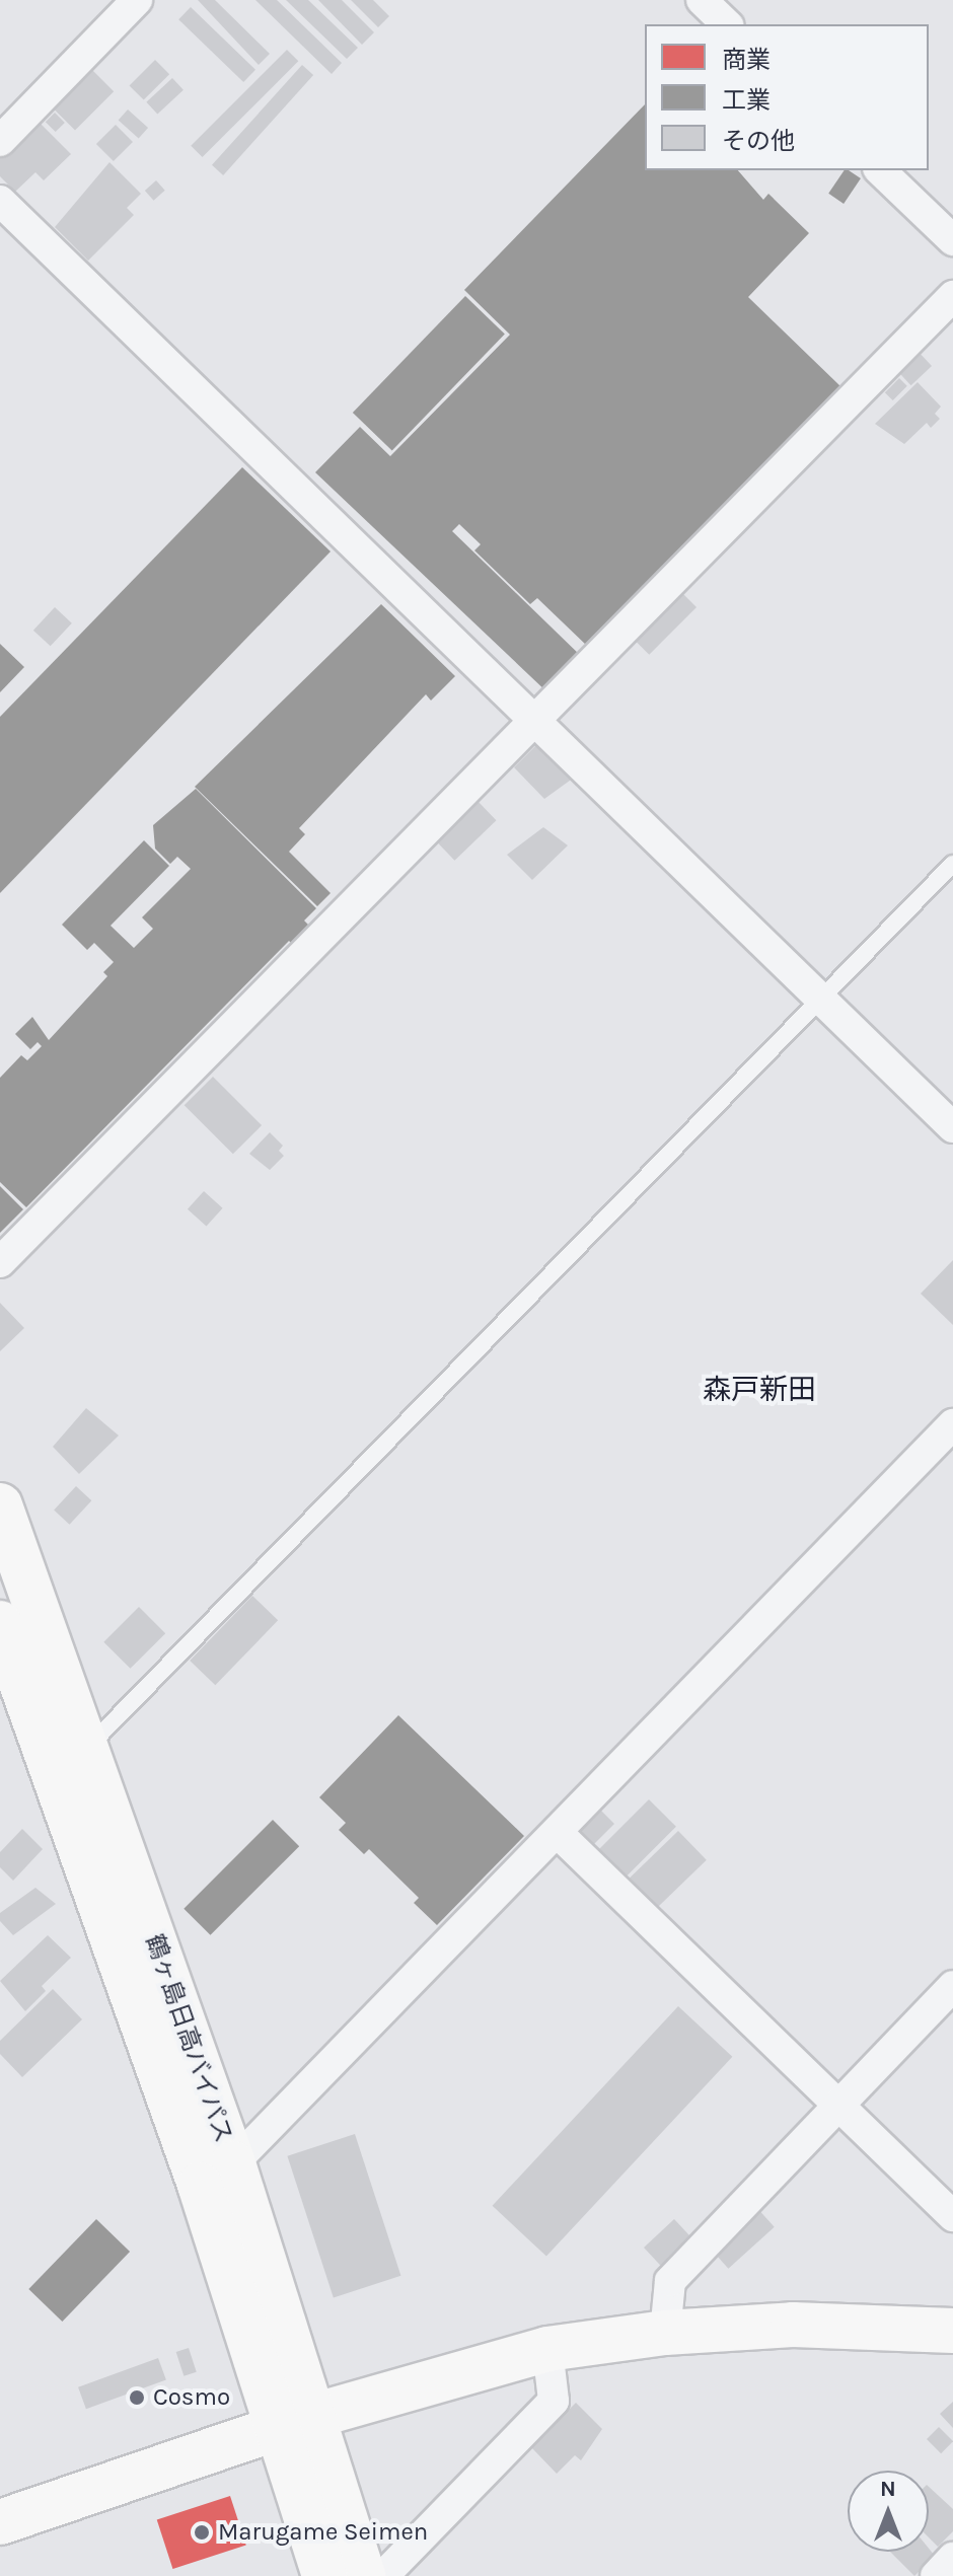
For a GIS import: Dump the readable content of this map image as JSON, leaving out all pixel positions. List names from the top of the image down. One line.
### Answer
{"streets":{"main road":["鶴ヶ島日高バイパス"]},"districts":["森戸新田"],"places":["Cosmo","Marugame Seimen"],"legend":["商業","工業","その他"],"north":"top"}
